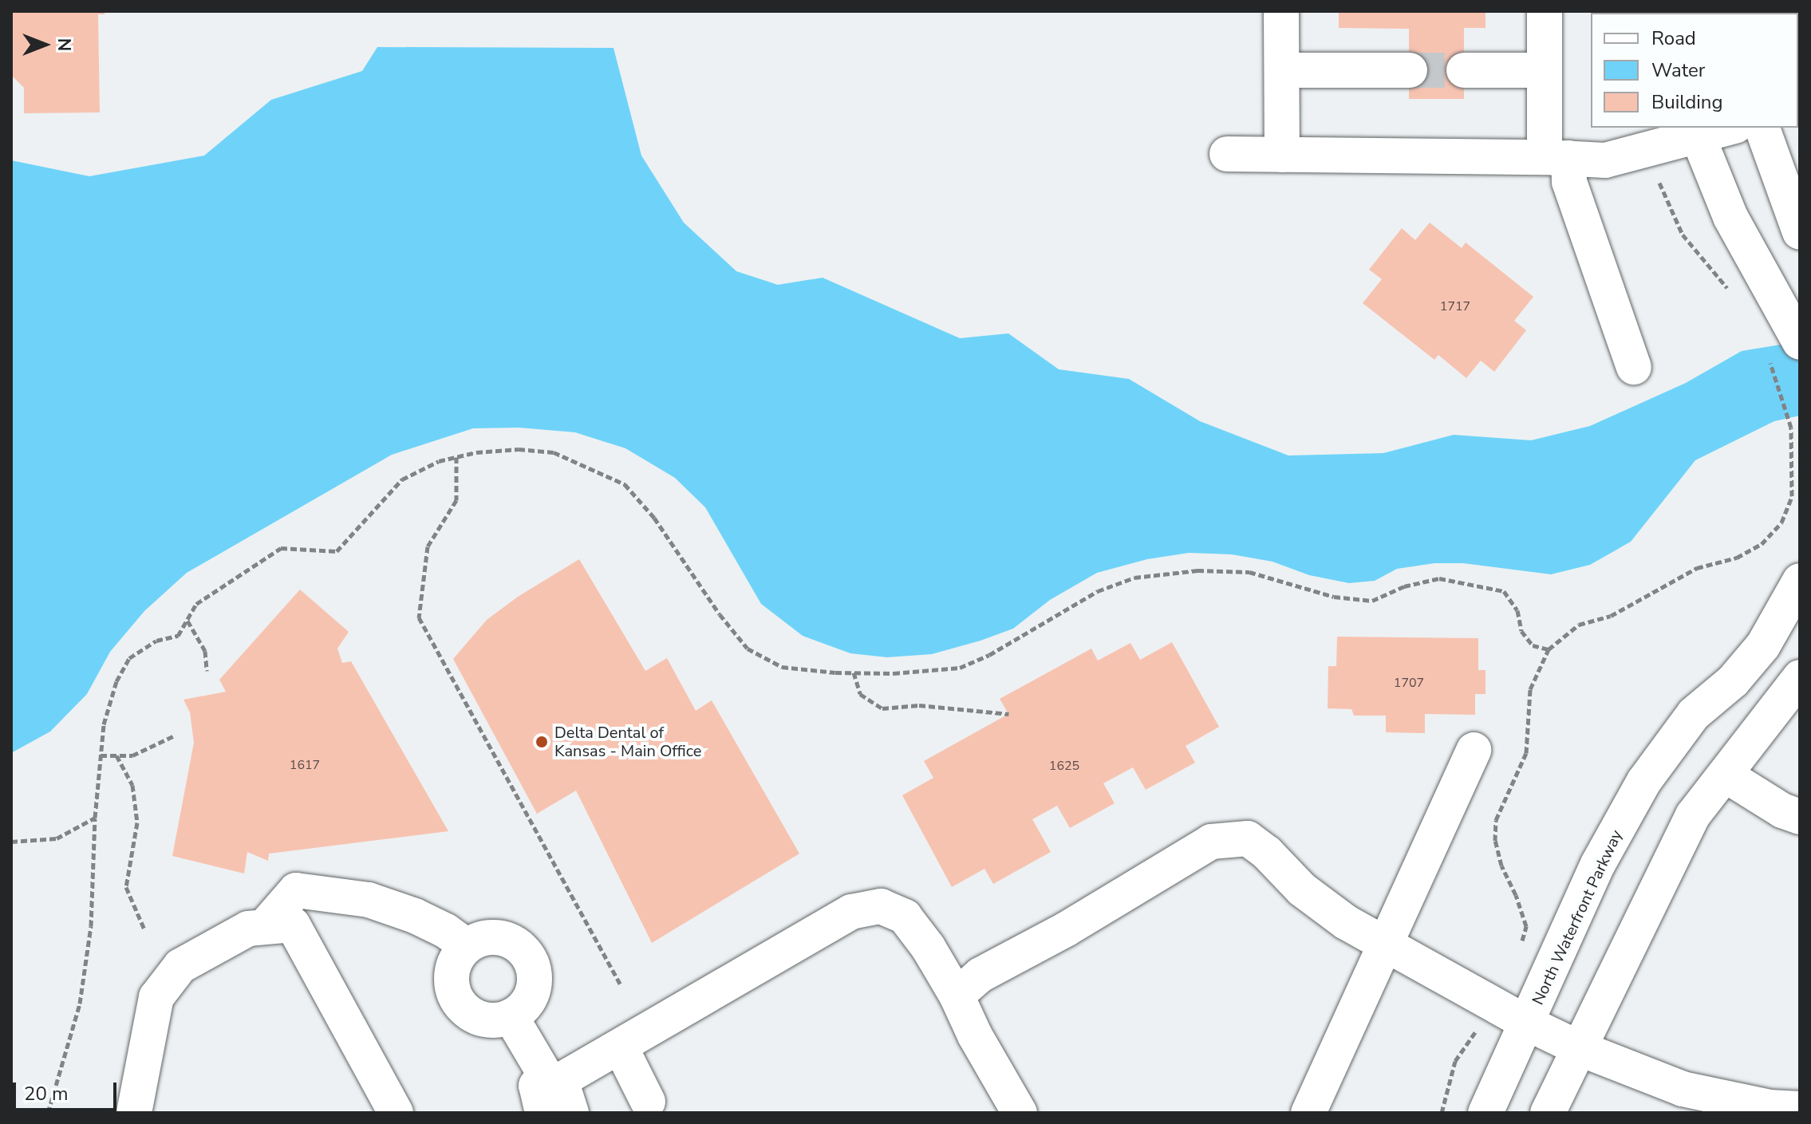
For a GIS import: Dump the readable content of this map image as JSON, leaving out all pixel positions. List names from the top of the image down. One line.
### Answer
{"streets":{"street":["North Waterfront Parkway"]},"places":["Delta Dental of Kansas - Main Office"],"house_numbers":["1717","1707","1617","1625"],"legend":["Road","Water","Building"],"scale_bar":"20 m","north":"right"}
